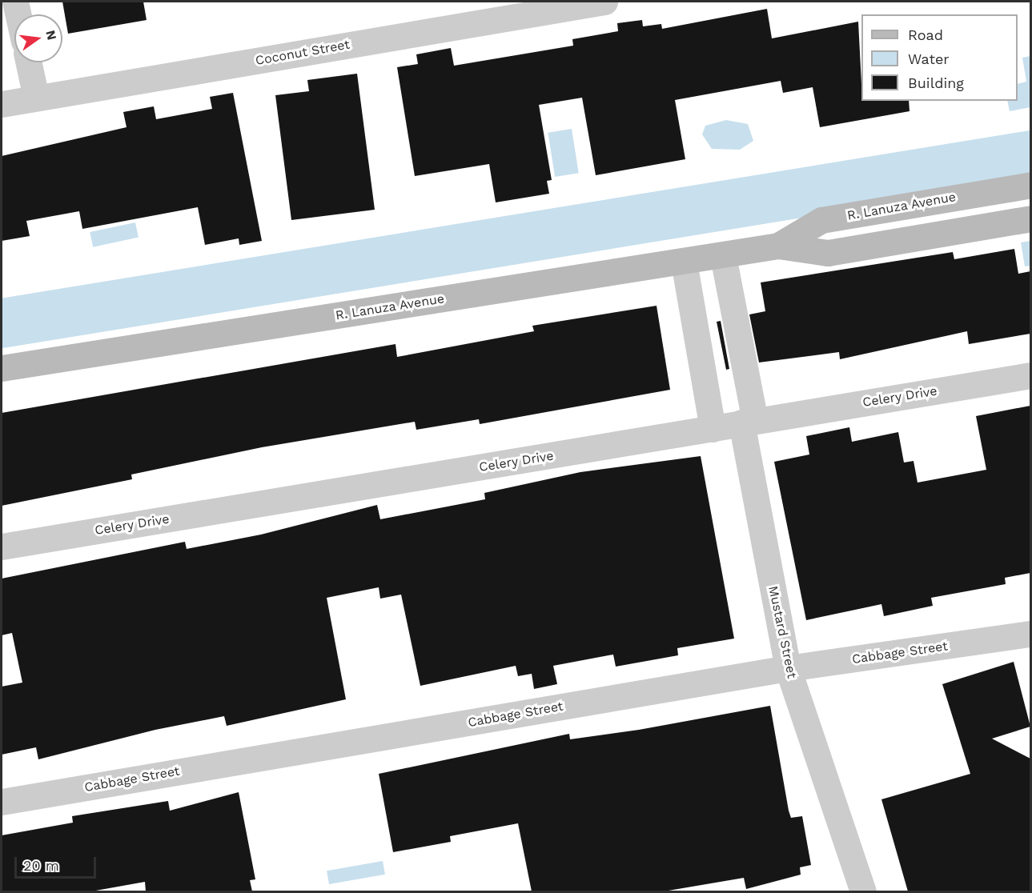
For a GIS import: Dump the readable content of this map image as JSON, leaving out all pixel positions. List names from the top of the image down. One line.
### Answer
{"streets":{"main road":["R. Lanuza Avenue"],"street":["Coconut Street","Celery Drive","Mustard Street","Cabbage Street"]},"crossings":[["R. Lanuza Avenue","Mustard Street"],["Celery Drive","Mustard Street"],["Mustard Street","Cabbage Street"]],"legend":["Road","Water","Building"],"scale_bar":"20 m","north":"right"}
